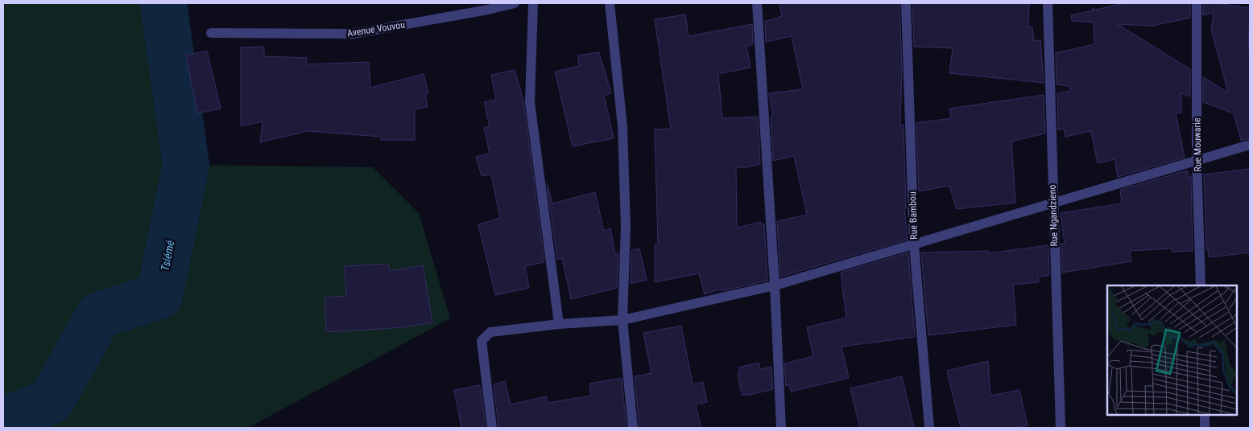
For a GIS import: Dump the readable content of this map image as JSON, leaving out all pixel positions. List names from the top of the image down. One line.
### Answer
{"streets":{"street":["Avenue Vouvou","Rue Mouwarie","Rue Bambou","Rue Ngandzieno"]},"water":["Tsiémé"]}
